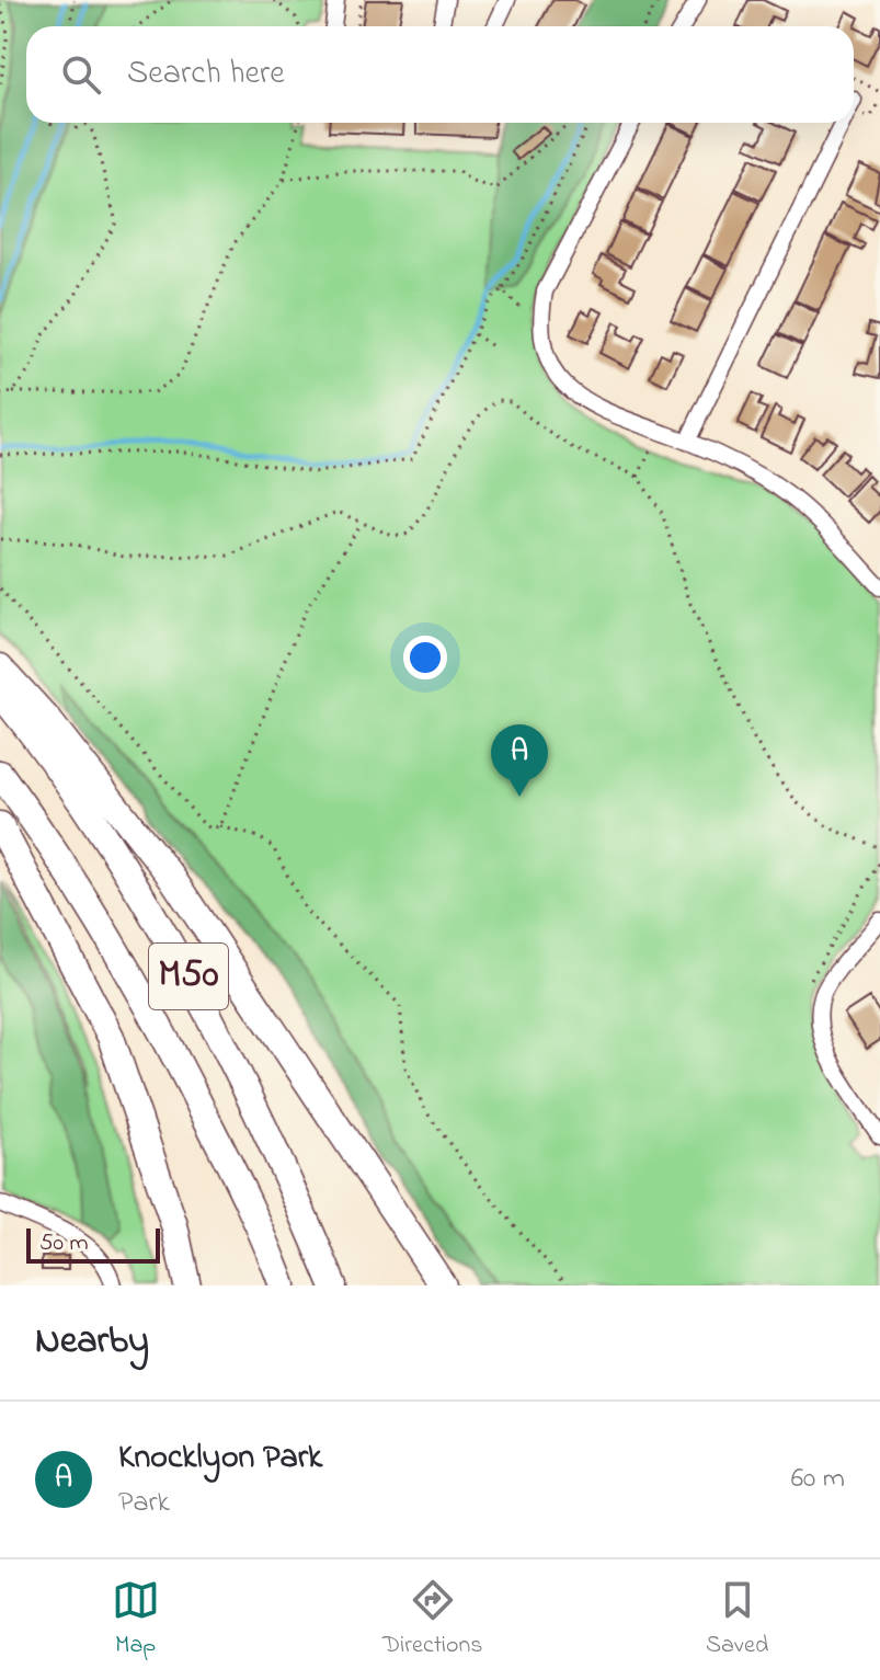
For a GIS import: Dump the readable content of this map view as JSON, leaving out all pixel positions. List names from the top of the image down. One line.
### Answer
{"streets":{"highway":["M50"]},"scale_bar":"50 m","page":{"search":"Search here","pins":"A","scale":"50 m","heading":"Nearby","list":[{"mark":"A","name":"Knocklyon Park","note":"Park","value":"60 m"}],"nav":["Map","Directions","Saved"]}}
